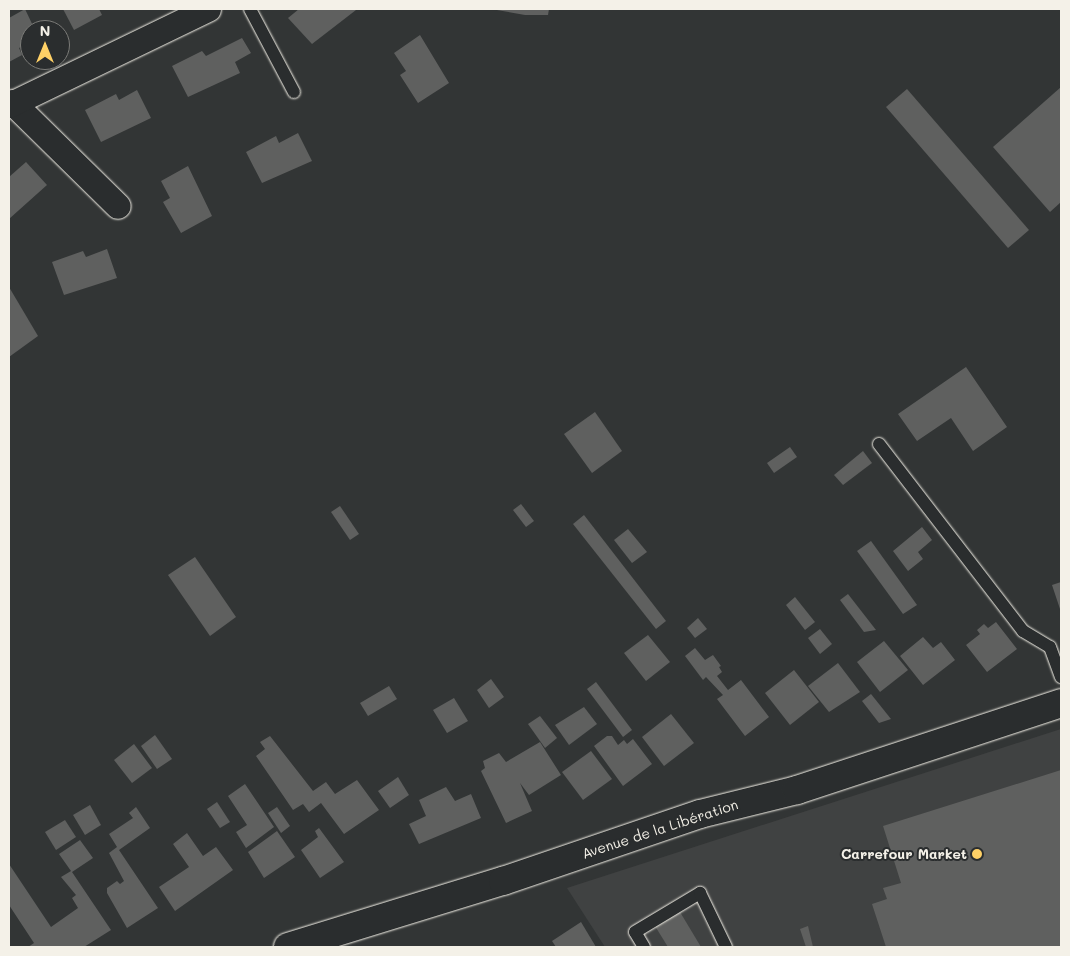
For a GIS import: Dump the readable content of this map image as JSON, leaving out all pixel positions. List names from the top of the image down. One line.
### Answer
{"streets":{"street":["Avenue de la Libération"]},"places":["Carrefour Market"],"north":"top"}
